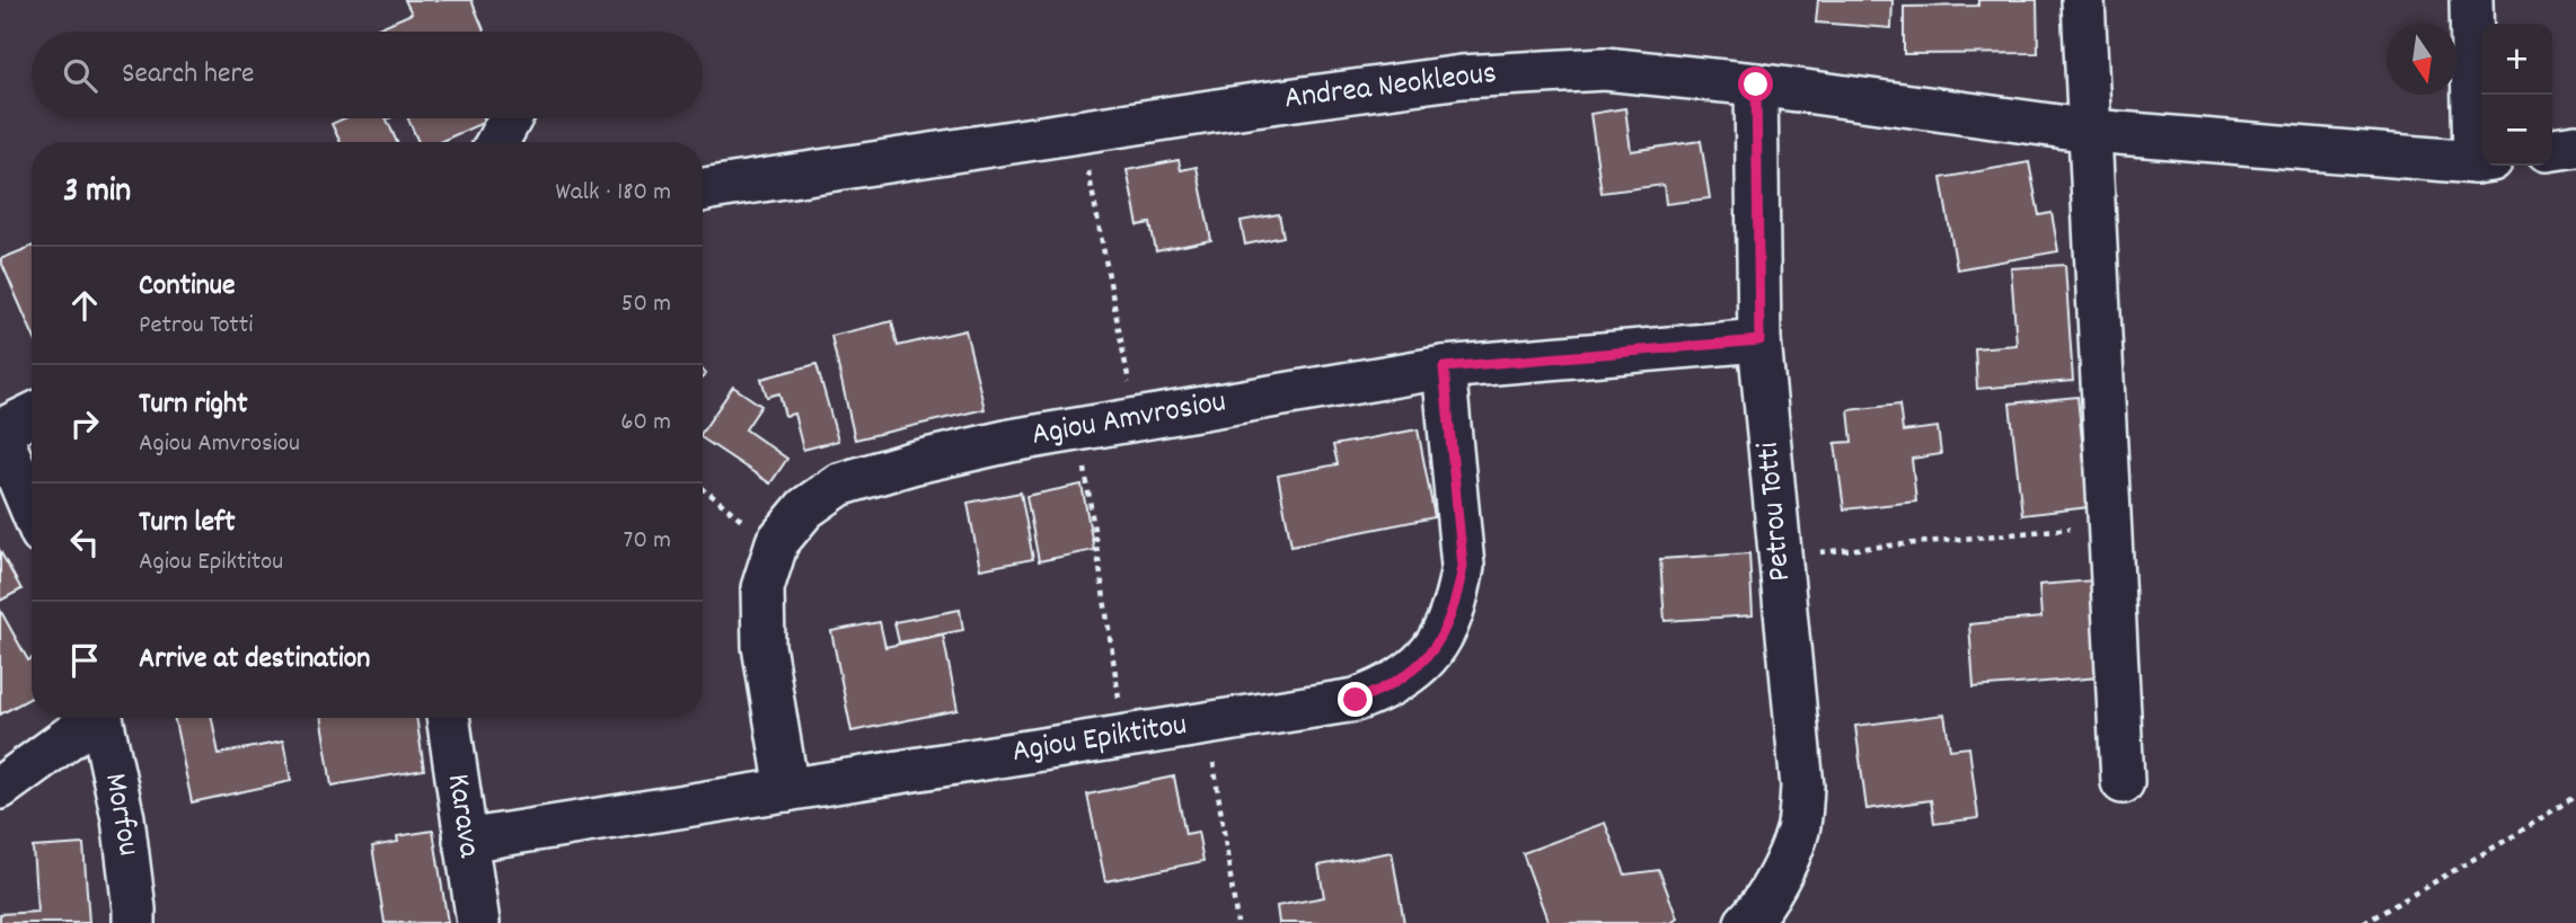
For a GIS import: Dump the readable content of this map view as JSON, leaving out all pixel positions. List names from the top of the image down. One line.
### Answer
{"streets":{"street":["Andrea Neokleous","Agiou Amvrosiou","Petrou Totti","Agiou Epiktitou","Morfou","Karava"]},"crossings":[["Andrea Neokleous","Petrou Totti"],["Agiou Amvrosiou","Petrou Totti"],["Agiou Amvrosiou","Agiou Epiktitou"],["Agiou Epiktitou","Karava"]],"north":"bottom","page":{"map_buttons":["+","−"],"search":"Search here","heading":["3 min","Walk · 180 m"],"list":[["Continue","Petrou Totti","50 m"],["Turn right","Agiou Amvrosiou","60 m"],["Turn left","Agiou Epiktitou","70 m"],"Arrive at destination"]}}
